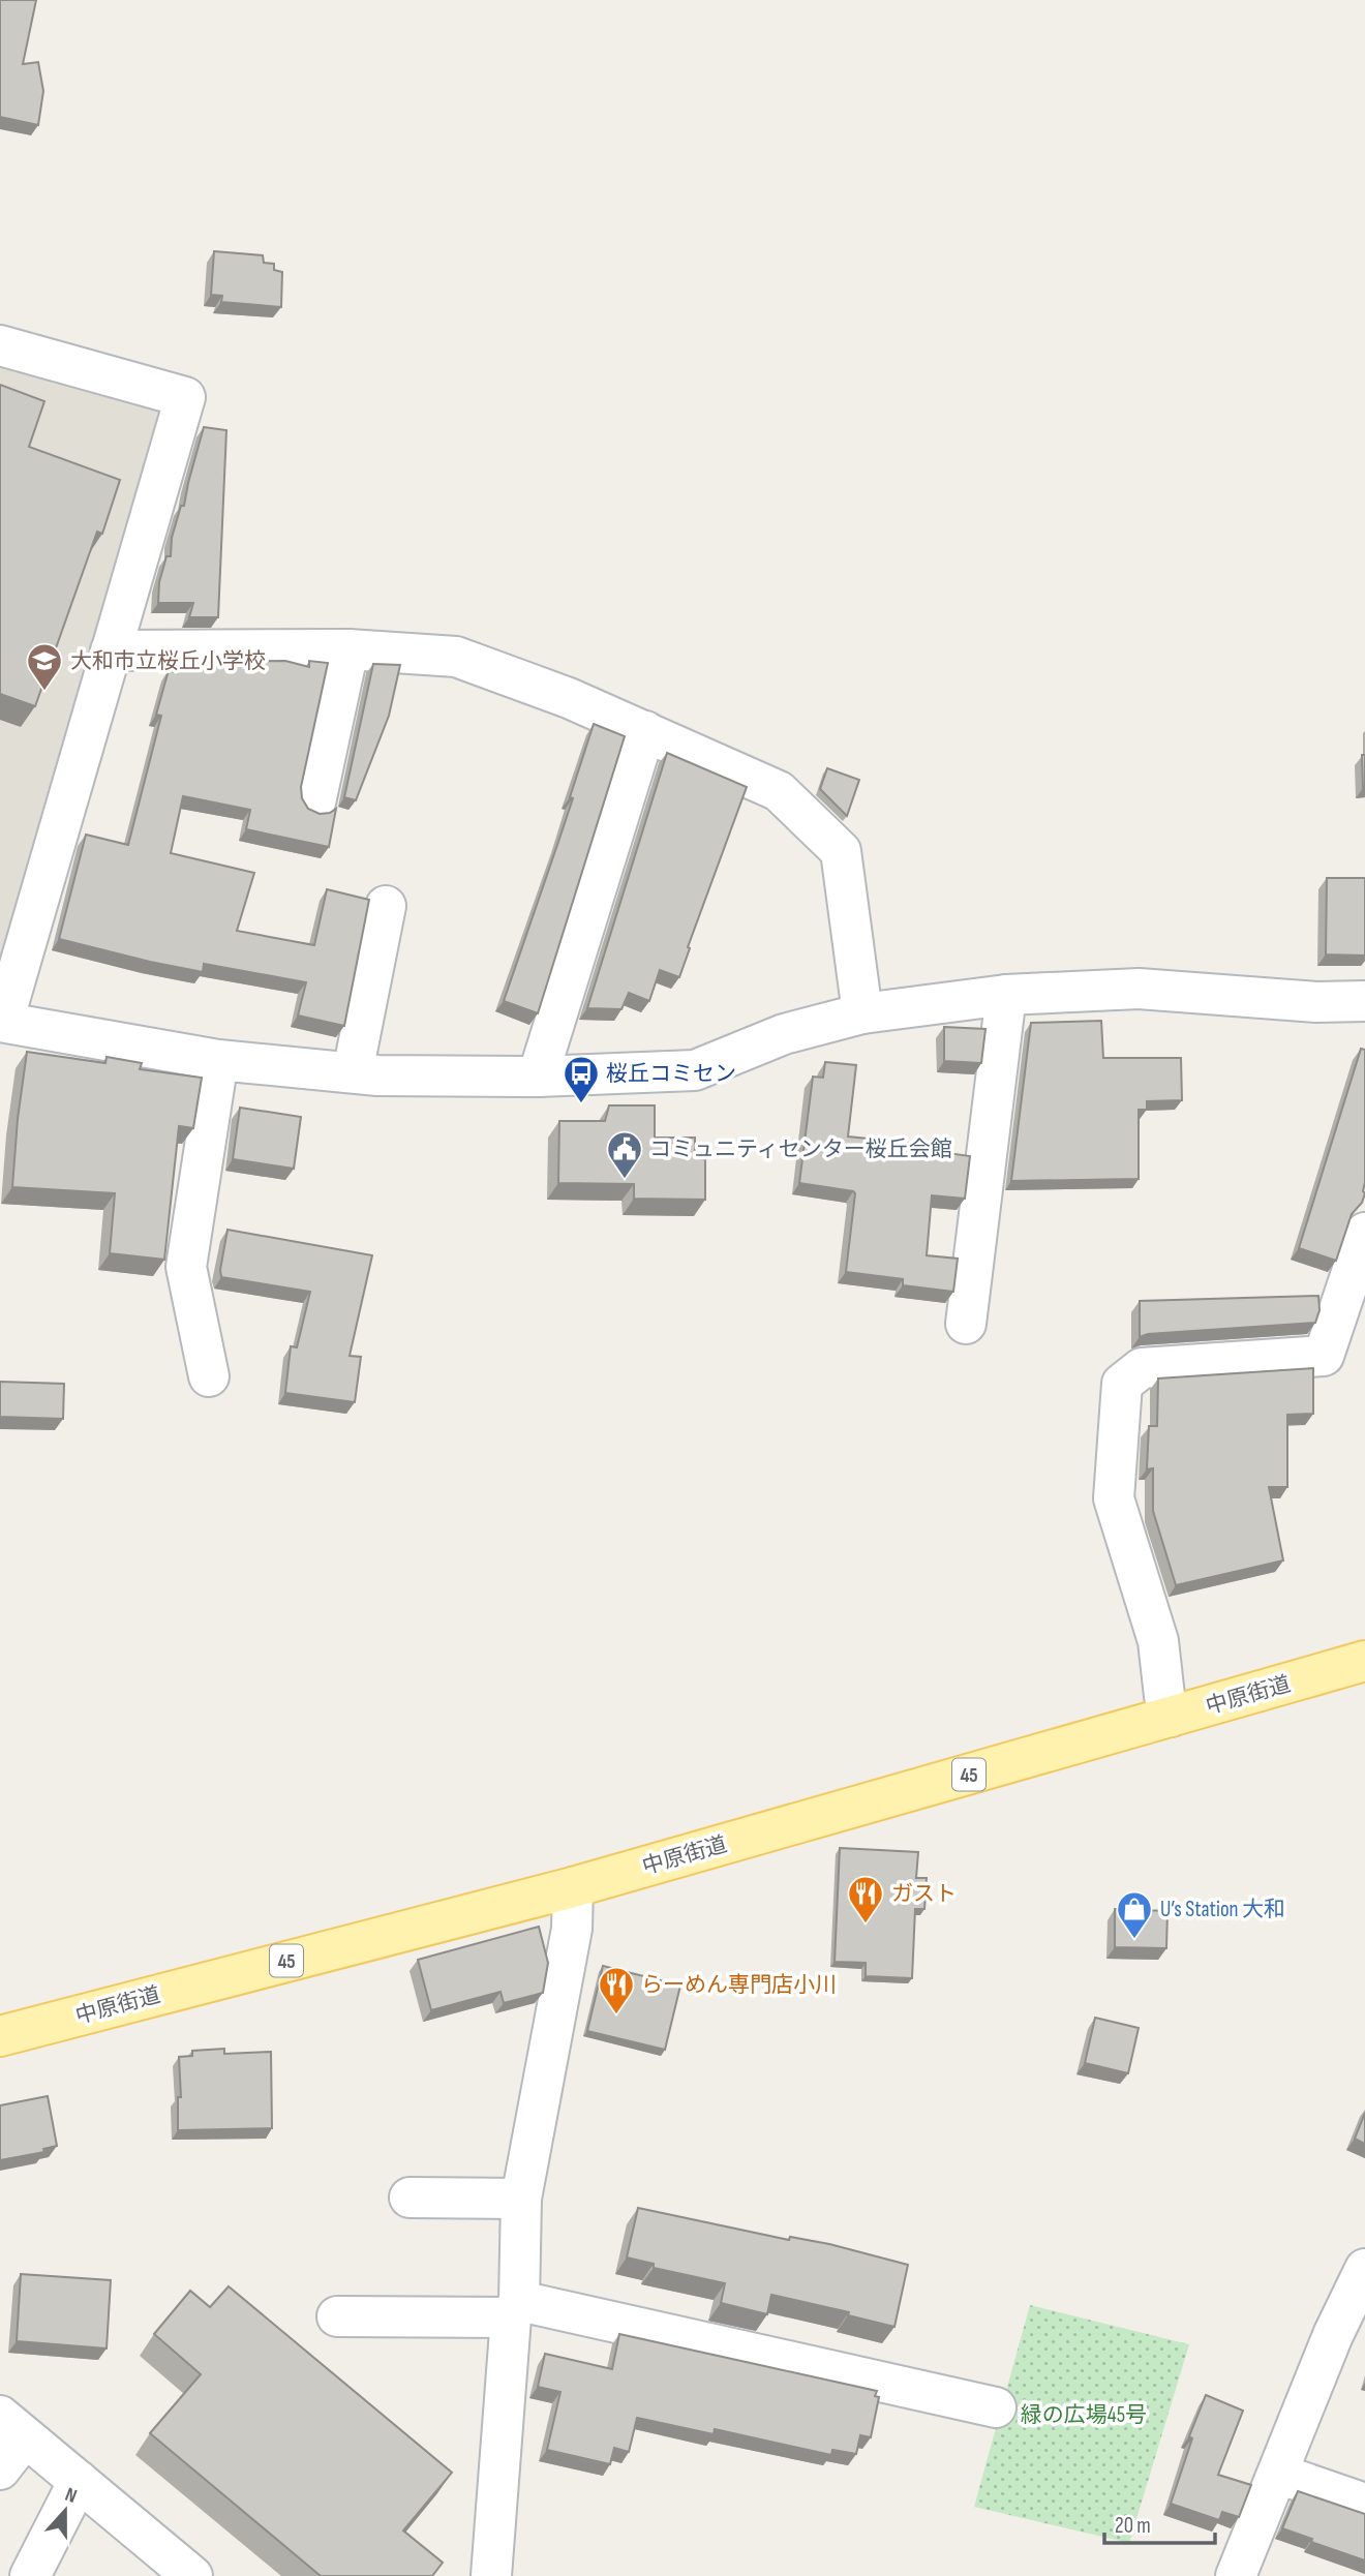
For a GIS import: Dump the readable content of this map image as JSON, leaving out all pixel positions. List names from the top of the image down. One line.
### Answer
{"streets":{"main road":["中原街道","45"]},"parks":["緑の広場45号"],"places":{"school or university":["大和市立桜丘小学校"],"bus stop":["桜丘コミセン"],"public building":["コミュニティセンター桜丘会館"],"restaurant":["ガスト","らーめん専門店小川"],"shop":["U’s Station 大和"]},"scale_bar":"20 m","north":"top"}
